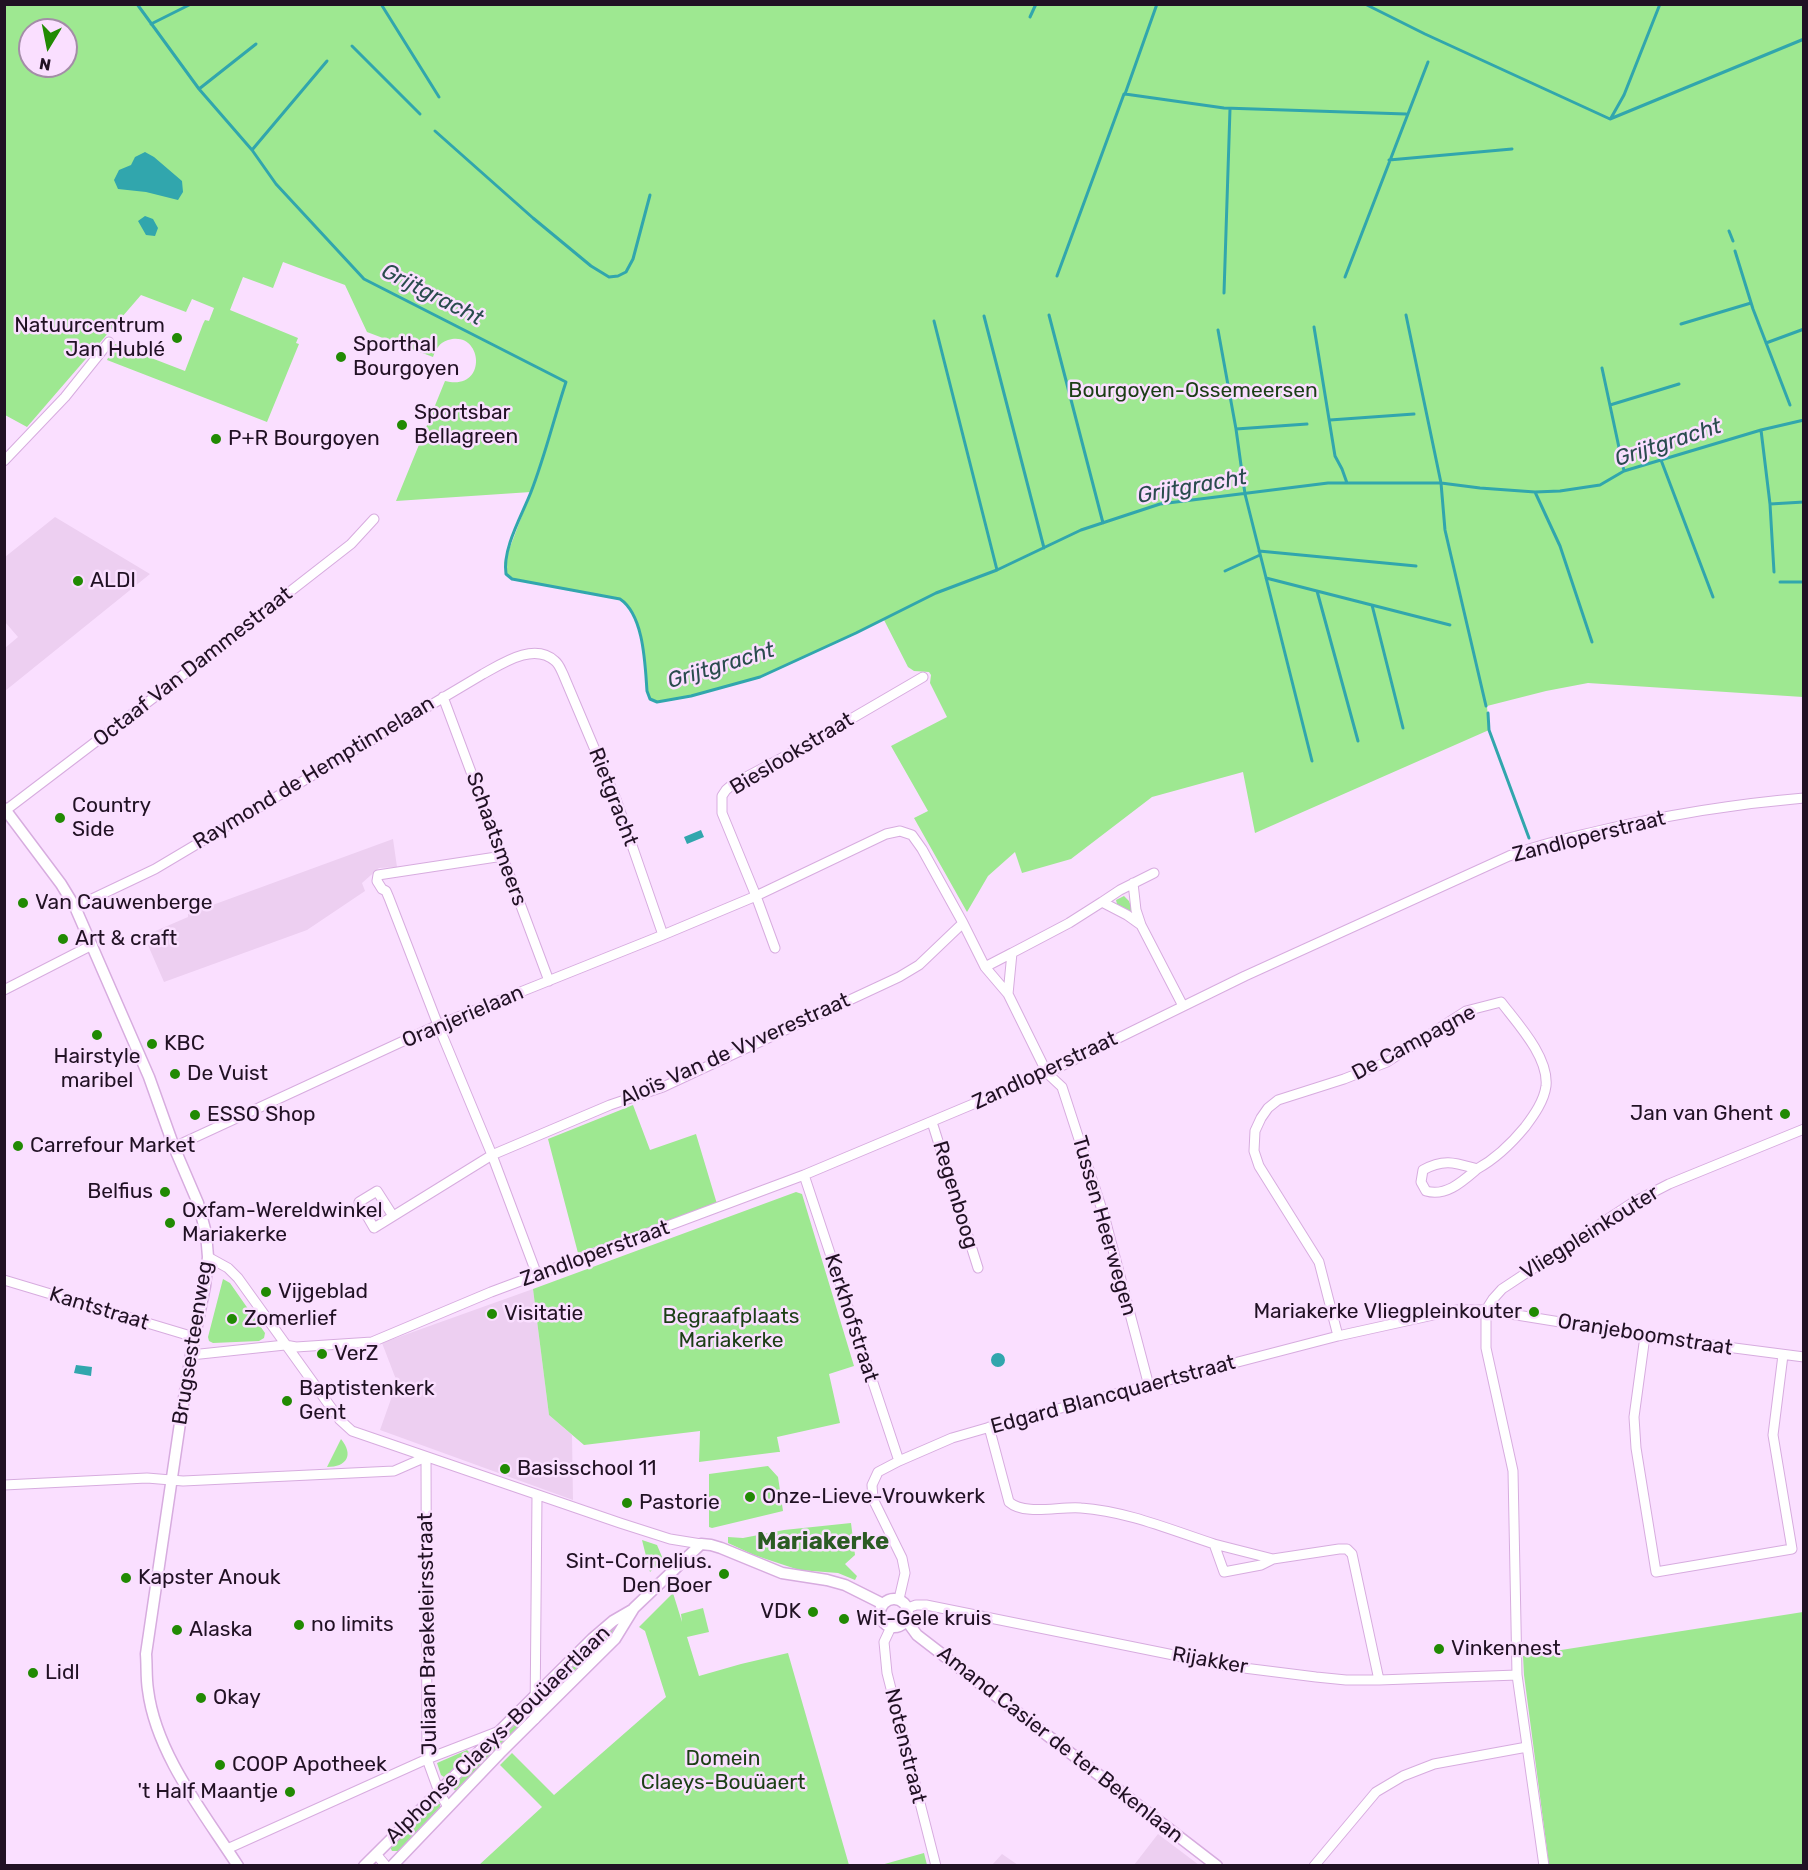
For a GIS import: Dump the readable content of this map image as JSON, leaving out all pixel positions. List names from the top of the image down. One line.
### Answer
{"streets":{"street":["Octaaf Van Dammestraat","Bieslookstraat","Raymond de Hemptinnelaan","Rietgracht","Zandloperstraat","Schaatsmeers","Oranjerielaan","De Campagne","Aloïs Van de Vyverestraat","Regenboog","Tussen Heerwegen","Vliegpleinkouter","Kantstraat","Kerkhofstraat","Oranjeboomstraat","Brugsesteenweg","Edgard Blancquaertstraat","Juliaan Braekeleirsstraat","Rijakker","Alphonse Claeys-Bouüaertlaan","Amand Casier de ter Bekenlaan","Notenstraat"]},"crossings":[["Octaaf Van Dammestraat","Brugsesteenweg"],["Bieslookstraat","Oranjerielaan"],["Raymond de Hemptinnelaan","Rietgracht"],["Raymond de Hemptinnelaan","Schaatsmeers"],["Raymond de Hemptinnelaan","Brugsesteenweg"],["Rietgracht","Oranjerielaan"],["Zandloperstraat","Regenboog"],["Zandloperstraat","Tussen Heerwegen"],["Zandloperstraat","Kerkhofstraat"],["Zandloperstraat","Brugsesteenweg"],["Schaatsmeers","Oranjerielaan"],["Oranjerielaan","Aloïs Van de Vyverestraat"],["Oranjerielaan","Tussen Heerwegen"],["Oranjerielaan","Brugsesteenweg"],["De Campagne","Edgard Blancquaertstraat"],["Tussen Heerwegen","Edgard Blancquaertstraat"],["Vliegpleinkouter","Oranjeboomstraat"],["Vliegpleinkouter","Edgard Blancquaertstraat"],["Kantstraat","Brugsesteenweg"],["Kerkhofstraat","Edgard Blancquaertstraat"],["Oranjeboomstraat","Edgard Blancquaertstraat"],["Edgard Blancquaertstraat","Rijakker"],["Edgard Blancquaertstraat","Amand Casier de ter Bekenlaan"],["Edgard Blancquaertstraat","Notenstraat"],["Juliaan Braekeleirsstraat","Alphonse Claeys-Bouüaertlaan"],["Rijakker","Amand Casier de ter Bekenlaan"],["Rijakker","Notenstraat"],["Amand Casier de ter Bekenlaan","Notenstraat"]],"districts":["Mariakerke"],"water":["Grijtgracht"],"parks":["Bourgoyen-Ossemeersen","Begraafplaats Mariakerke","Domein Claeys-Bouüaert"],"places":["Natuurcentrum Jan Hublé","Sporthal Bourgoyen","Sportsbar Bellagreen","P+R Bourgoyen","ALDI","Country Side","Van Cauwenberge","Art & craft","Hairstyle maribel","KBC","De Vuist","Jan van Ghent","ESSO Shop","Carrefour Market","Belfius","Oxfam-Wereldwinkel Mariakerke","Vijgeblad","Mariakerke Vliegpleinkouter","Visitatie","Zomerlief","VerZ","Baptistenkerk Gent","Basisschool 11","Onze-Lieve-Vrouwkerk","Pastorie","Sint-Cornelius. Den Boer","Kapster Anouk","VDK","Wit-Gele kruis","no limits","Alaska","Vinkennest","Lidl","Okay","COOP Apotheek","'t Half Maantje"],"north":"bottom"}
